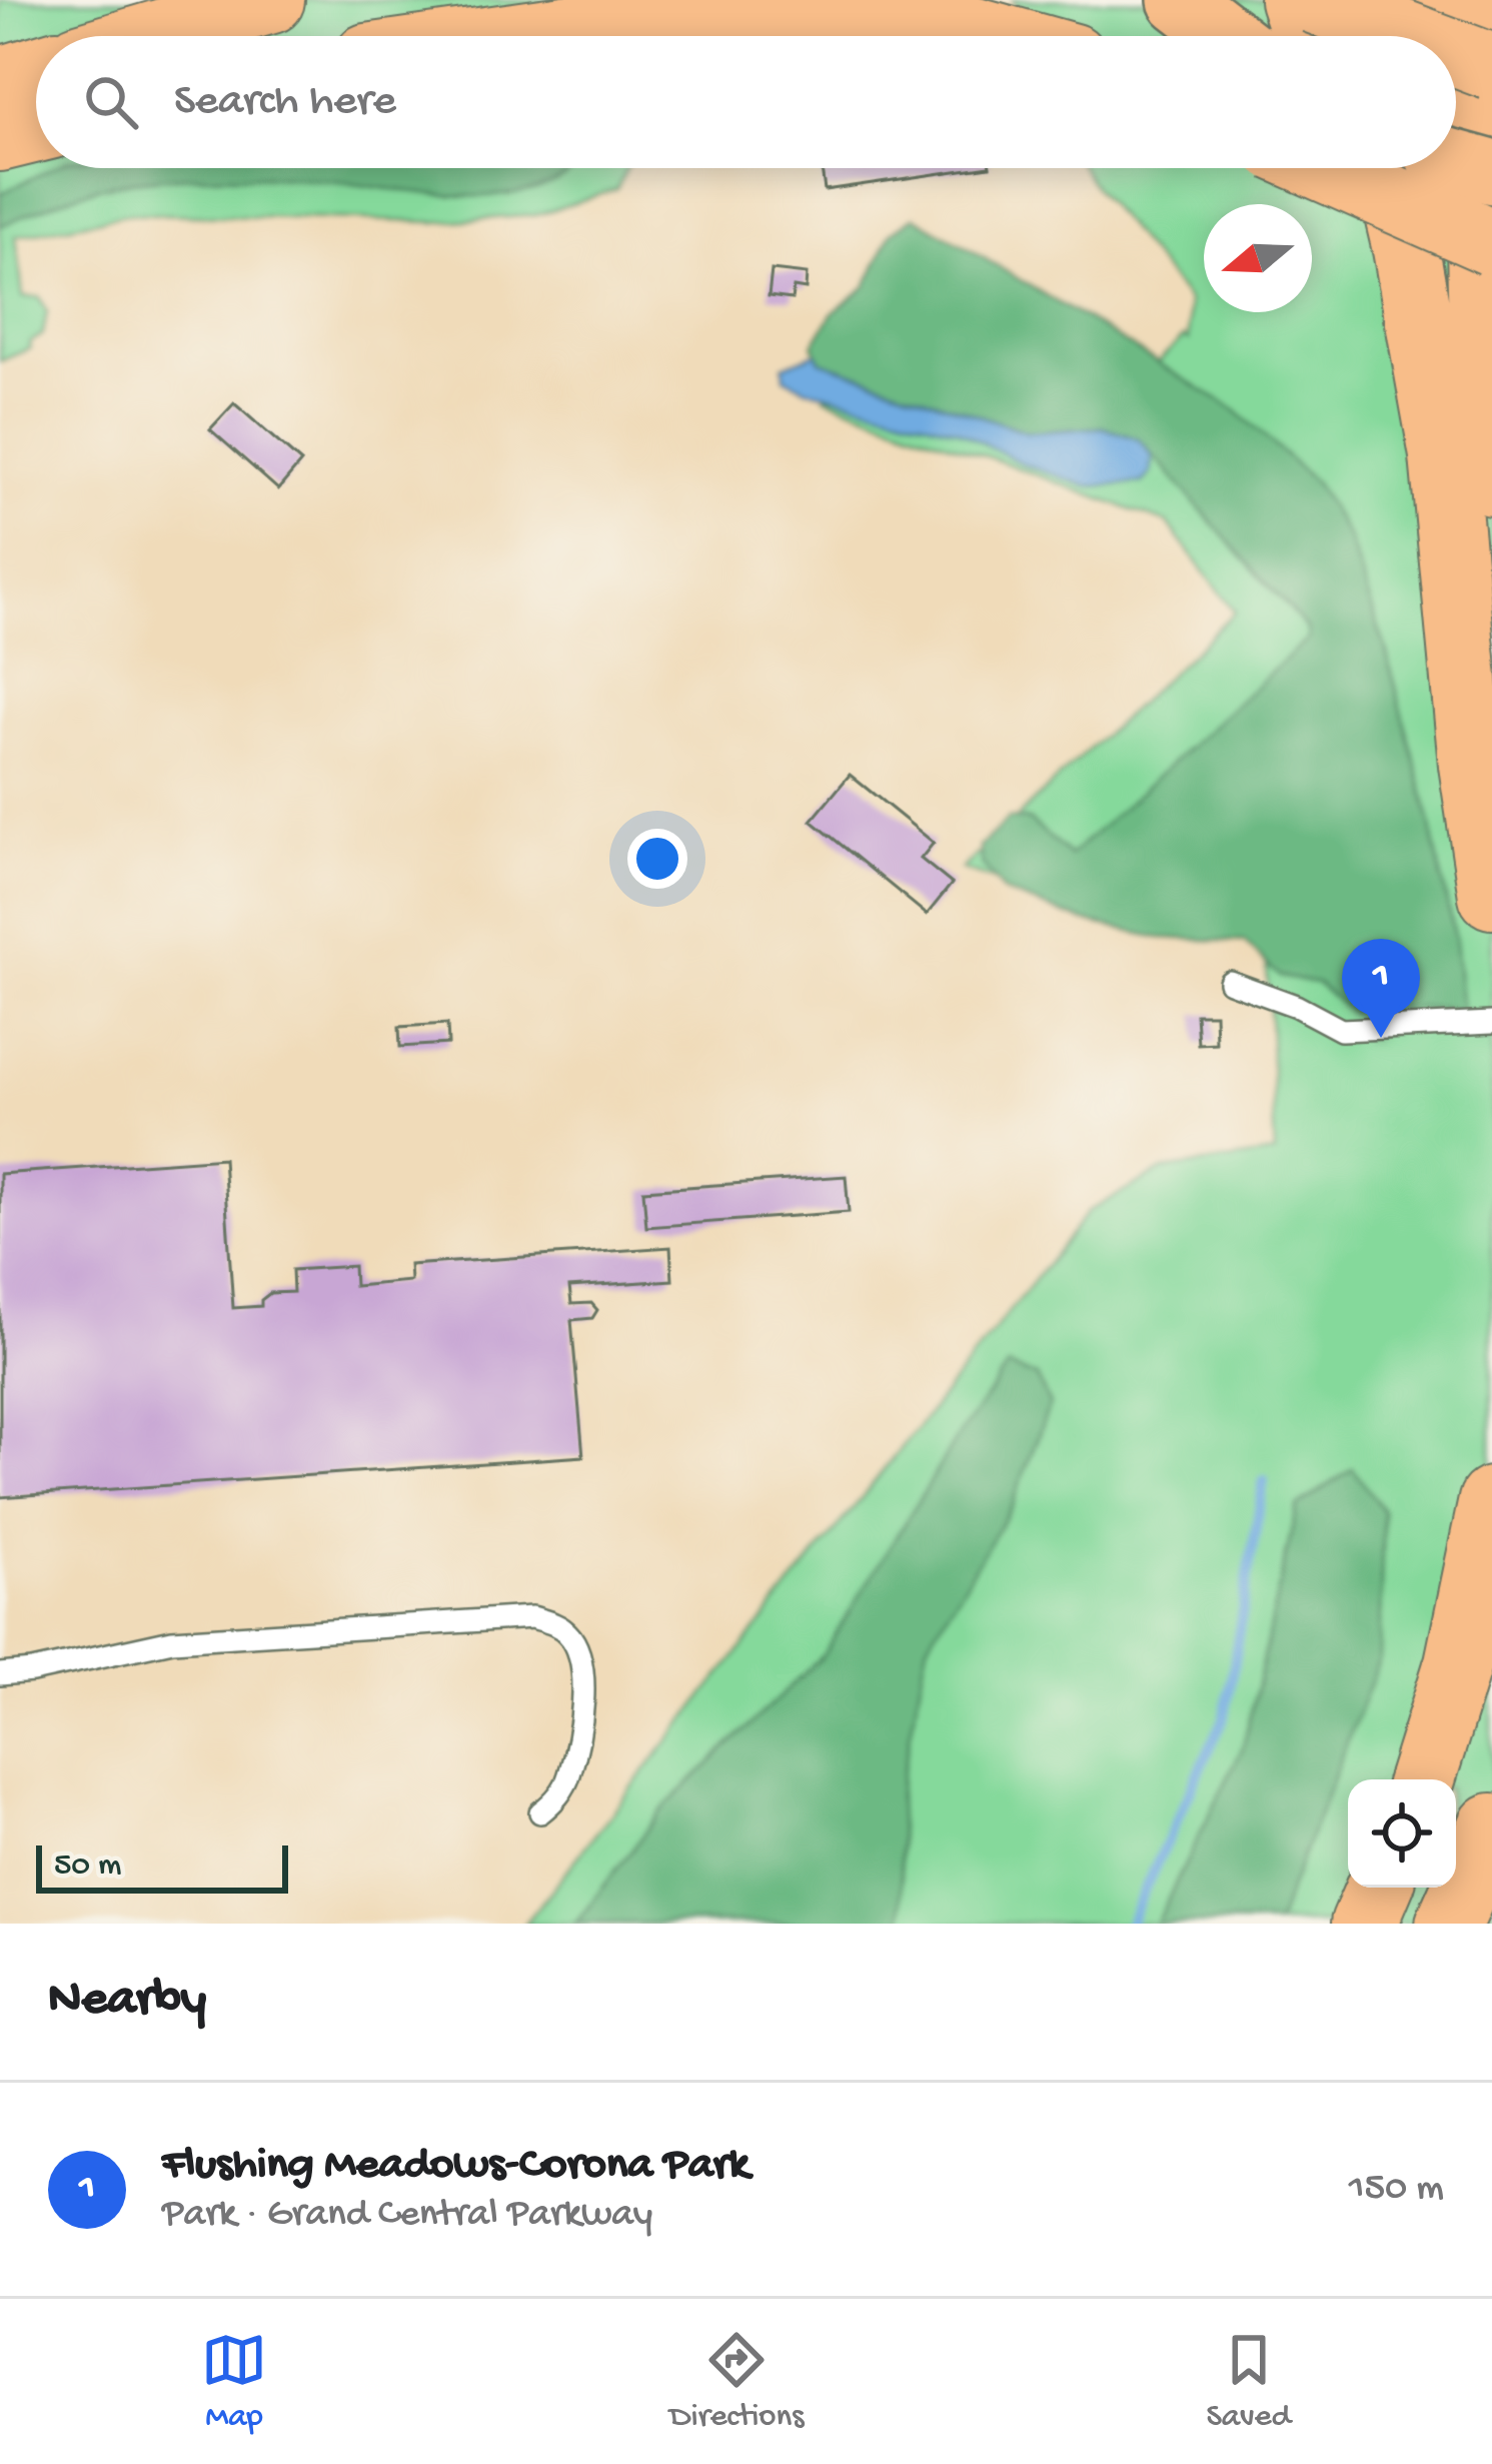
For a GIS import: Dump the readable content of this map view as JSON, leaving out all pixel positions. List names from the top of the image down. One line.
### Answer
{"scale_bar":"50 m","north":"left","page":{"search":"Search here","pins":"1","scale":"50 m","heading":"Nearby","list":[{"mark":"1","name":"Flushing Meadows-Corona Park","note":"Park · Grand Central Parkway","value":"150 m"}],"nav":["Map","Directions","Saved"]}}
